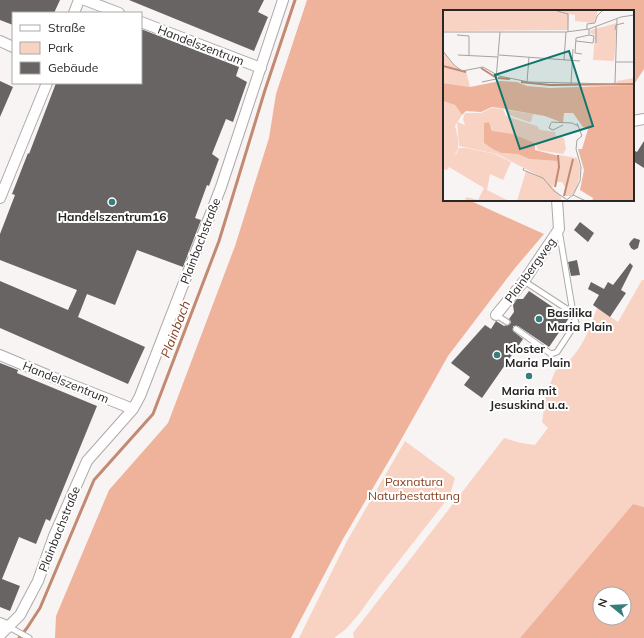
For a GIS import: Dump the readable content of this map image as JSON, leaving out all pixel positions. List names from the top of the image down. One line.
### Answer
{"streets":{"street":["Handelszentrum","Plainbachstraße","Plainbergweg"]},"crossings":[["Handelszentrum","Plainbachstraße"]],"water":["Plainbach"],"parks":["Paxnatura Naturbestattung"],"places":["Handelszentrum16","Basilika Maria Plain","Kloster Maria Plain","Maria mit Jesuskind u.a."],"legend":["Straße","Park","Gebäude"],"north":"left"}
